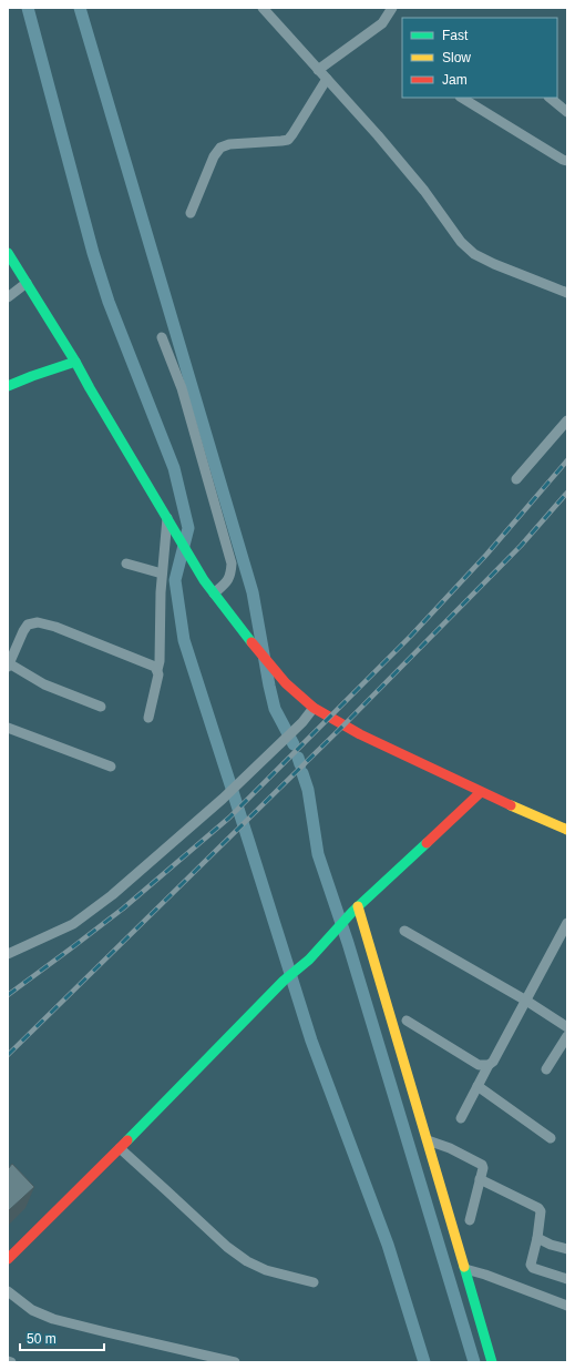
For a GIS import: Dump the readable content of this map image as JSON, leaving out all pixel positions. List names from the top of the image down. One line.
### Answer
{"legend":["Fast","Slow","Jam"],"scale_bar":"50 m"}
